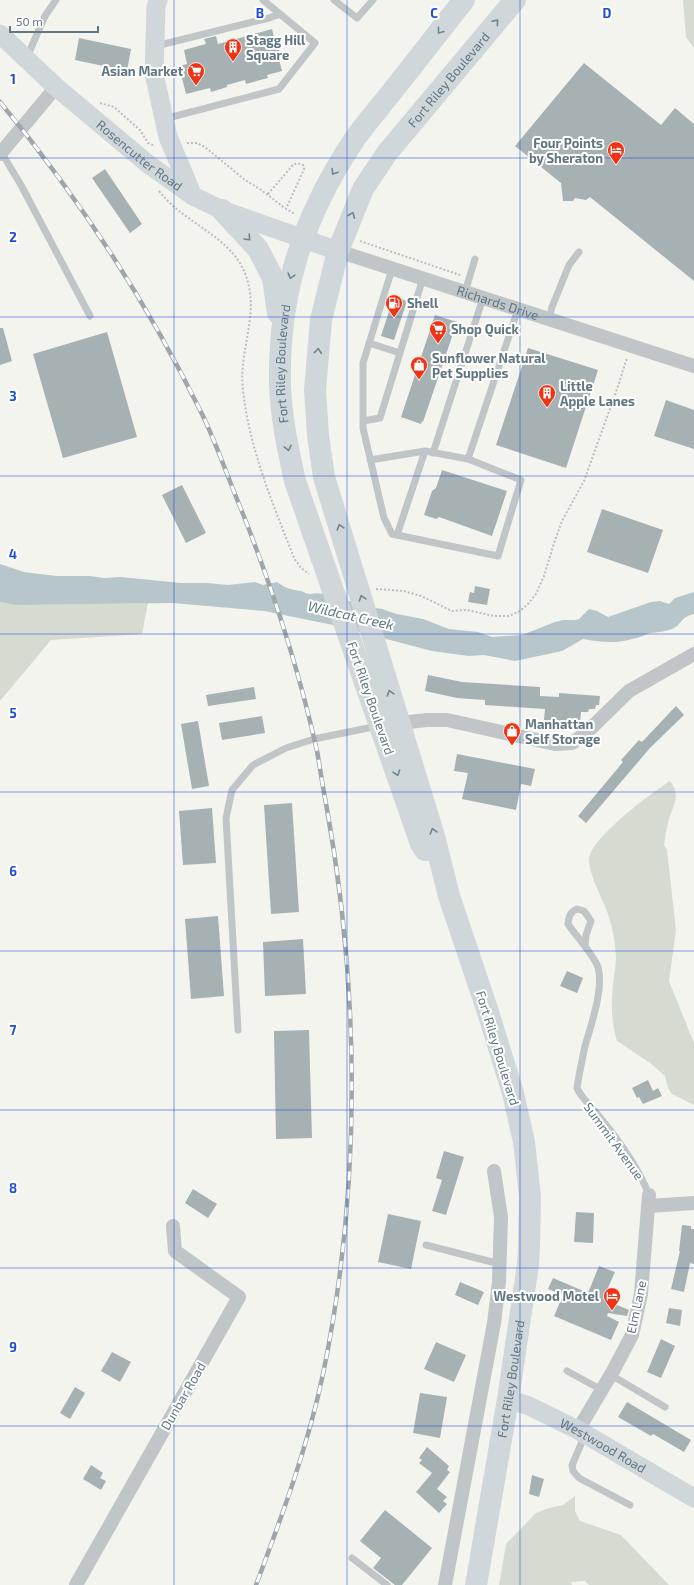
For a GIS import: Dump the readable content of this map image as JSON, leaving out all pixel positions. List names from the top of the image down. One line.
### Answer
{"streets":{"highway":["Fort Riley Boulevard"],"street":["Rosencutter Road","Richards Drive","Elm Lane","Dunbar Road","Westwood Road"],"lane":["Summit Avenue"]},"crossings":[["Fort Riley Boulevard","Rosencutter Road"],["Fort Riley Boulevard","Richards Drive"],["Fort Riley Boulevard","Westwood Road"],["Rosencutter Road","Richards Drive"],["Summit Avenue","Elm Lane"],["Elm Lane","Westwood Road"]],"water":["Wildcat Creek"],"places":{"building":["Stagg Hill Square","Little Apple Lanes"],"supermarket":["Asian Market","Shop Quick"],"hotel":["Four Points by Sheraton","Westwood Motel"],"fuel station":["Shell"],"shop":["Sunflower Natural Pet Supplies","Manhattan Self Storage"]},"scale_bar":"50 m","grid":{"columns":["B","C","D"],"rows":["1","2","3","4","5","6","7","8","9"]}}
